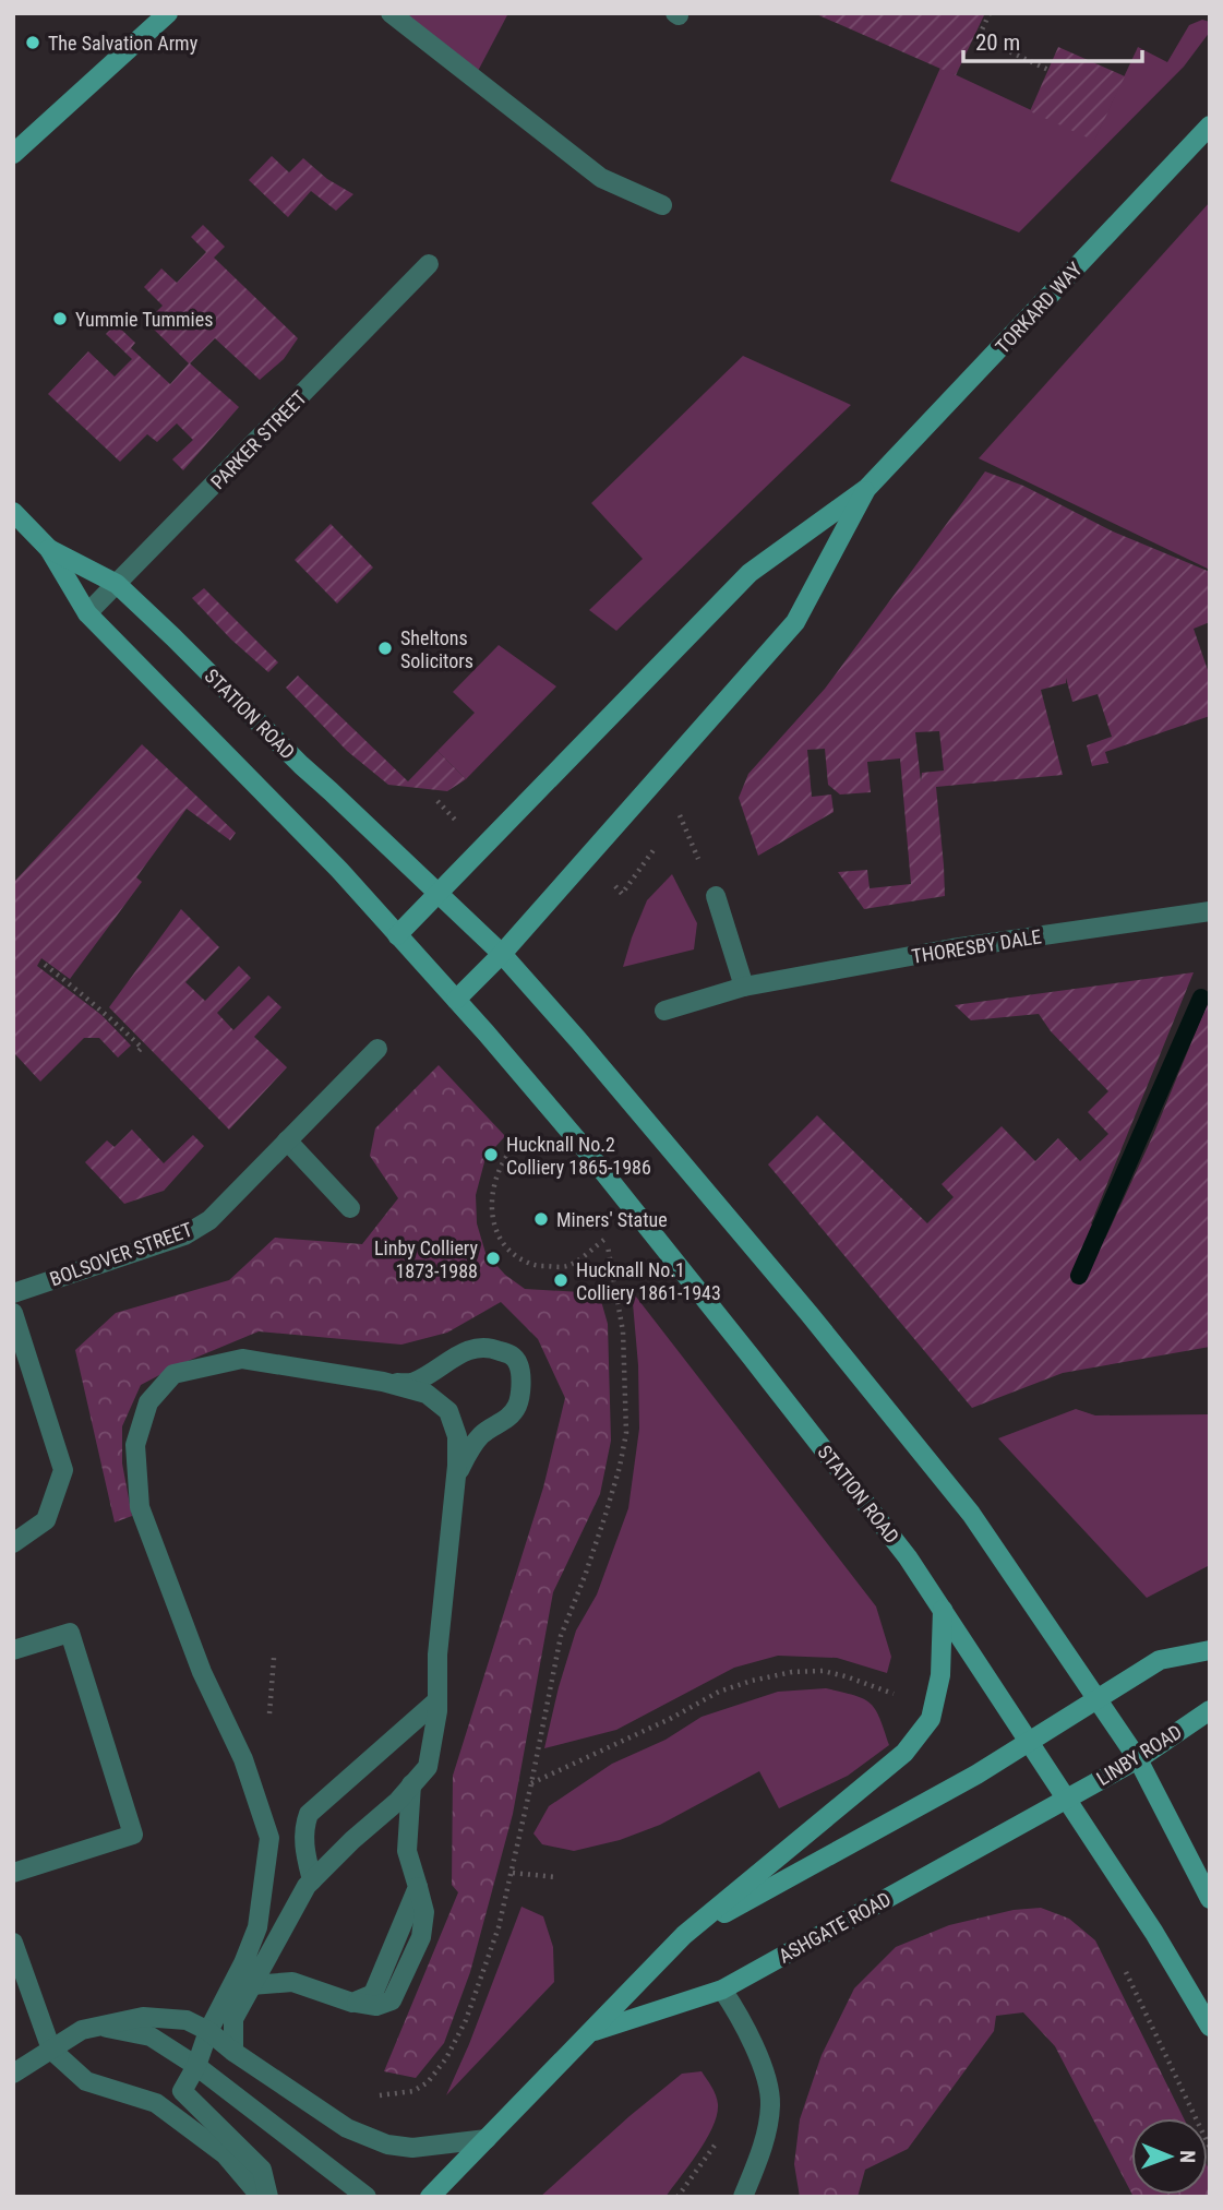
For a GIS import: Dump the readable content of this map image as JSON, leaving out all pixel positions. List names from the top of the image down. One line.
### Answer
{"streets":{"street":["TORKARD WAY","PARKER STREET","STATION ROAD","THORESBY DALE","BOLSOVER STREET","LINBY ROAD","ASHGATE ROAD"]},"crossings":[["PARKER STREET","STATION ROAD"],["STATION ROAD","LINBY ROAD"],["STATION ROAD","ASHGATE ROAD"],["LINBY ROAD","ASHGATE ROAD"]],"places":["The Salvation Army","Yummie Tummies","Sheltons Solicitors","Hucknall No.2 Colliery 1865-1986","Miners' Statue","Linby Colliery 1873-1988","Hucknall No.1 Colliery 1861-1943"],"scale_bar":"20 m","north":"right"}
